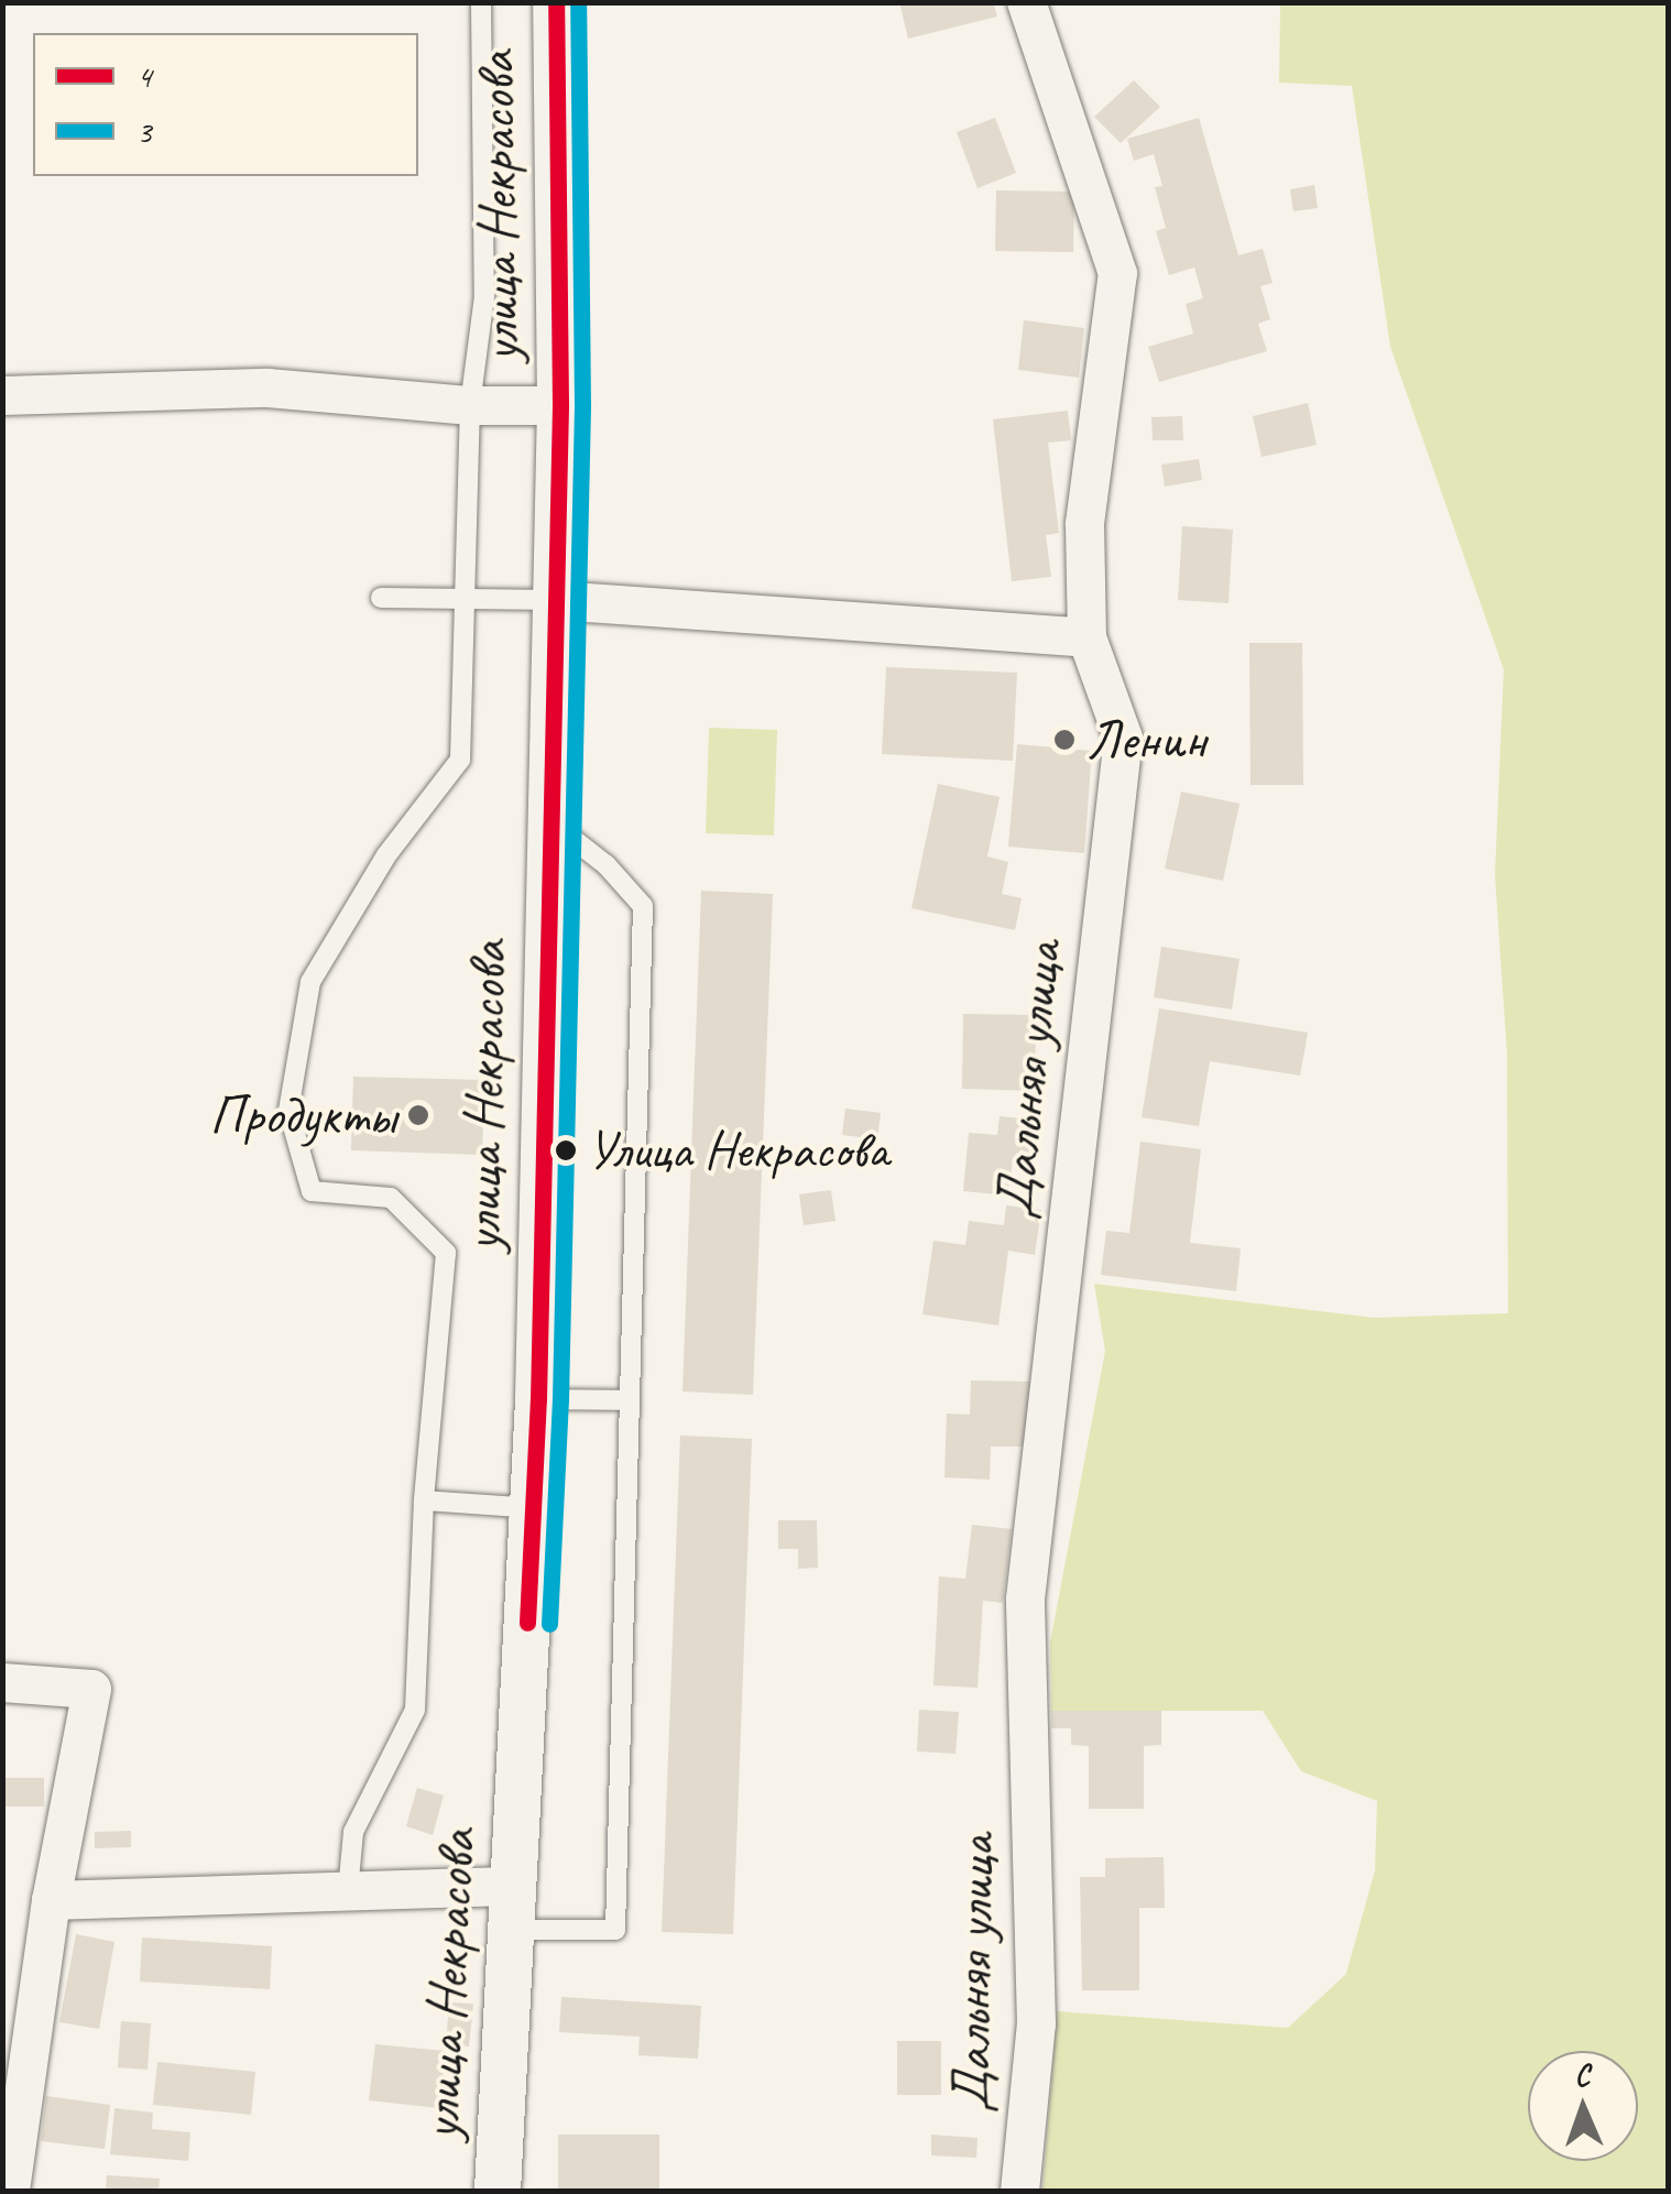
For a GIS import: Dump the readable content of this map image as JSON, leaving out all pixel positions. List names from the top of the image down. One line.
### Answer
{"streets":{"street":["улица Некрасова","Дальняя улица"]},"places":["Ленин","Продукты","Улица Некрасова"],"lines":["transit line 4","transit line 3"],"legend":["4","3"],"north":"top"}
